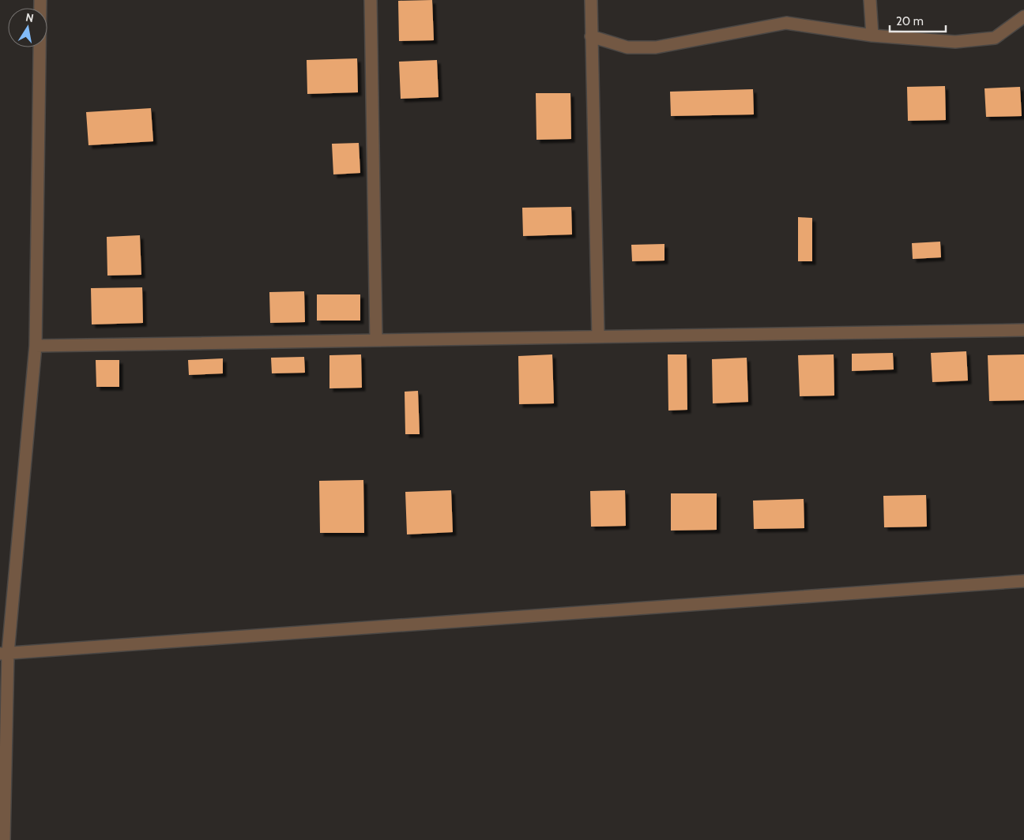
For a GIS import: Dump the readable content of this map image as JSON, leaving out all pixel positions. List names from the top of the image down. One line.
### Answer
{"scale_bar":"20 m","north":"top"}
